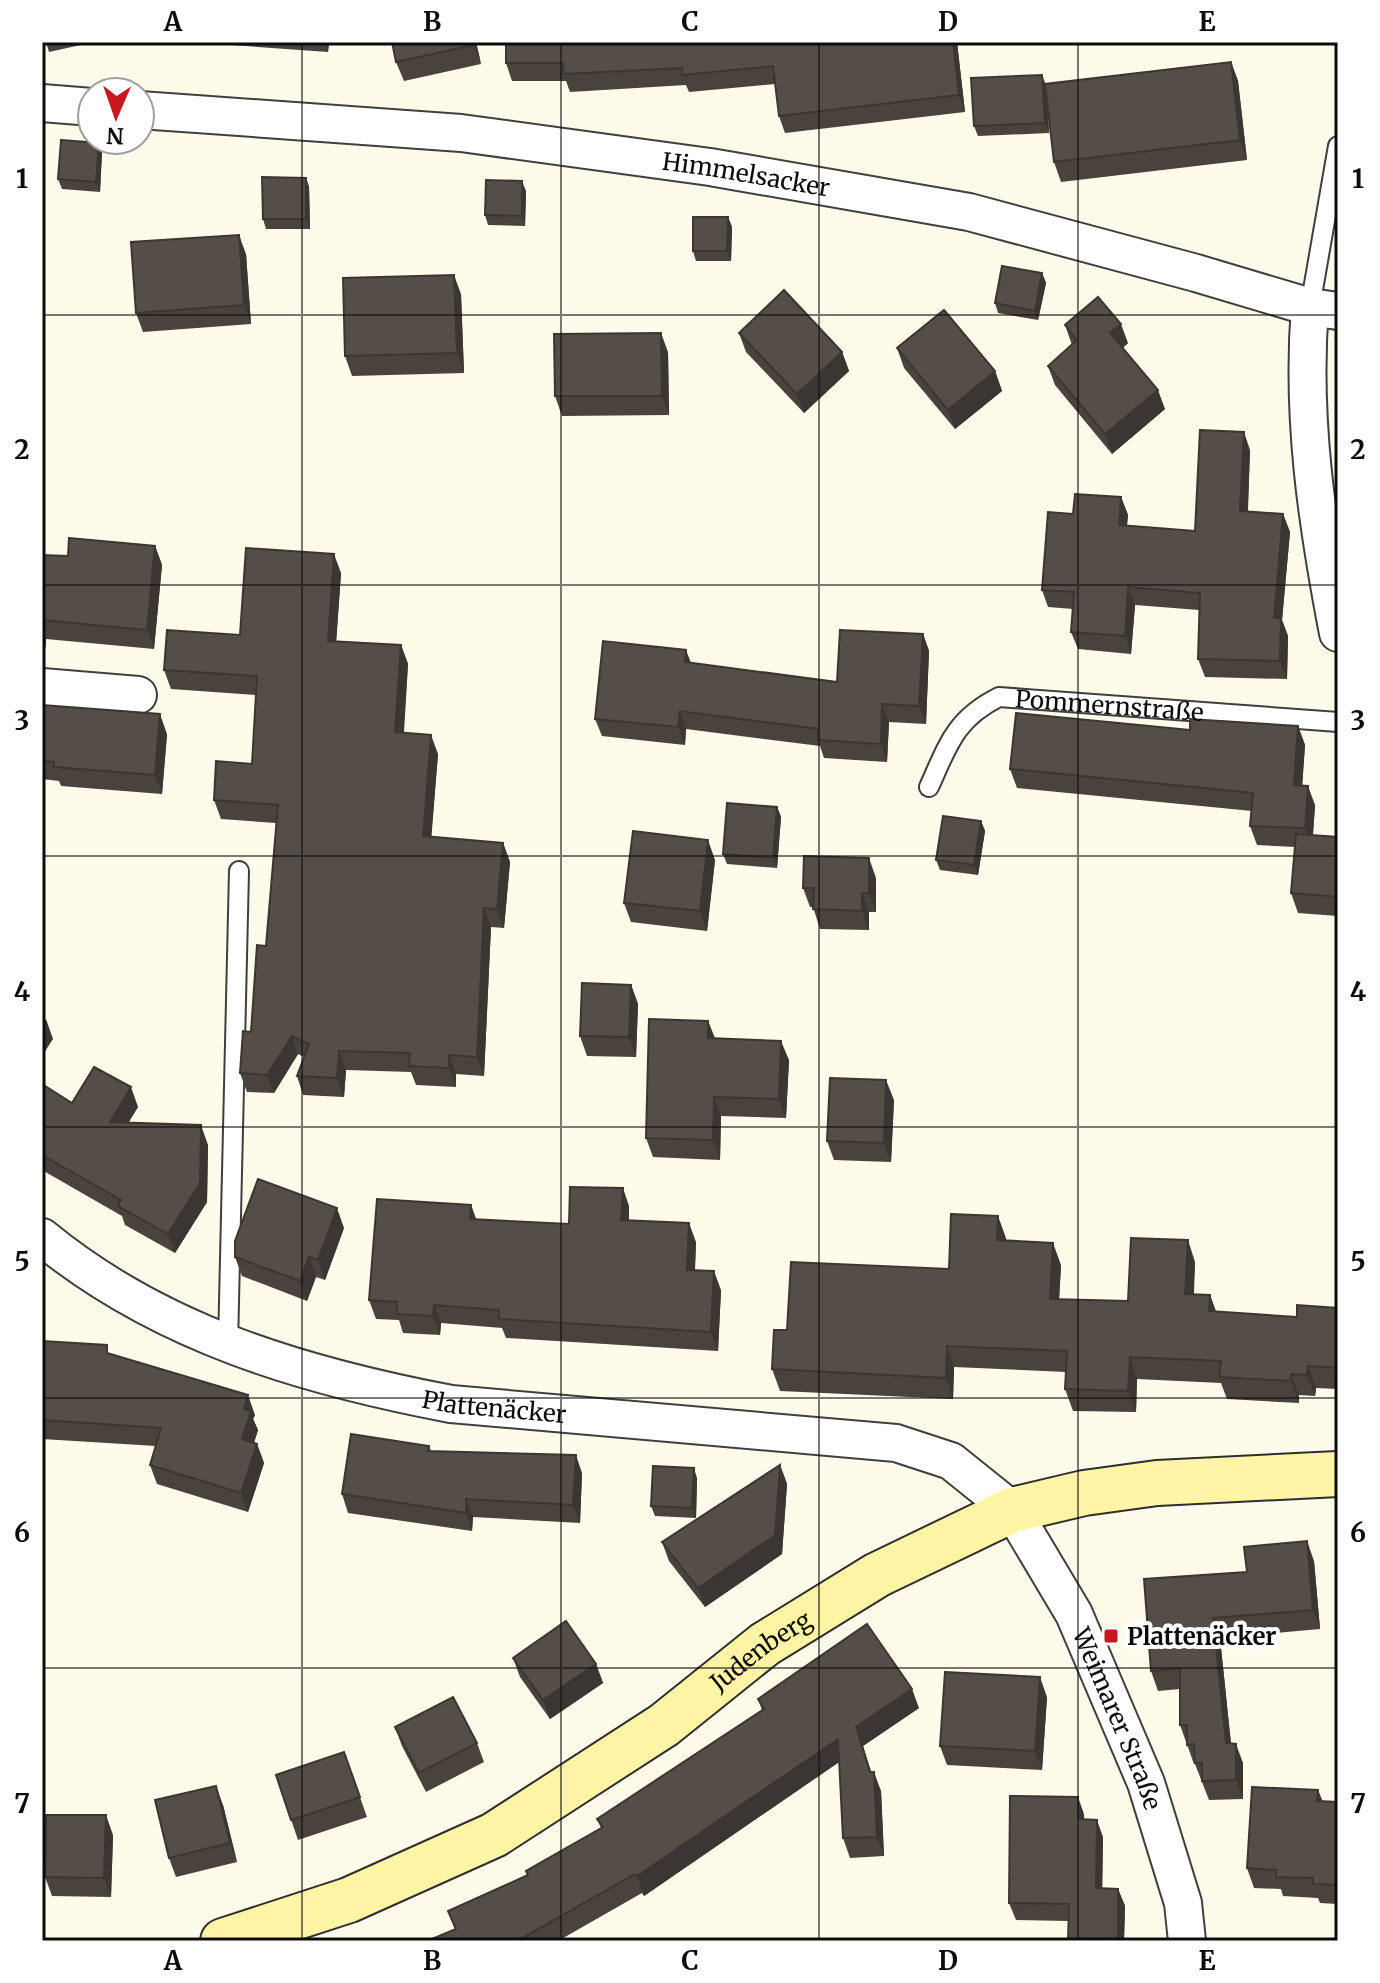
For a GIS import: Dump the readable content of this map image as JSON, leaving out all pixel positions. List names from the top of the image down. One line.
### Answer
{"streets":{"street":["Himmelsacker","Plattenäcker","Judenberg","Weimarer Straße"],"lane":["Pommernstraße"]},"crossings":[["Plattenäcker","Judenberg"],["Plattenäcker","Weimarer Straße"],["Judenberg","Weimarer Straße"]],"places":{"transit":["Plattenäcker"]},"north":"bottom","grid":{"columns":["A","B","C","D","E"],"rows":["1","2","3","4","5","6","7"]}}
